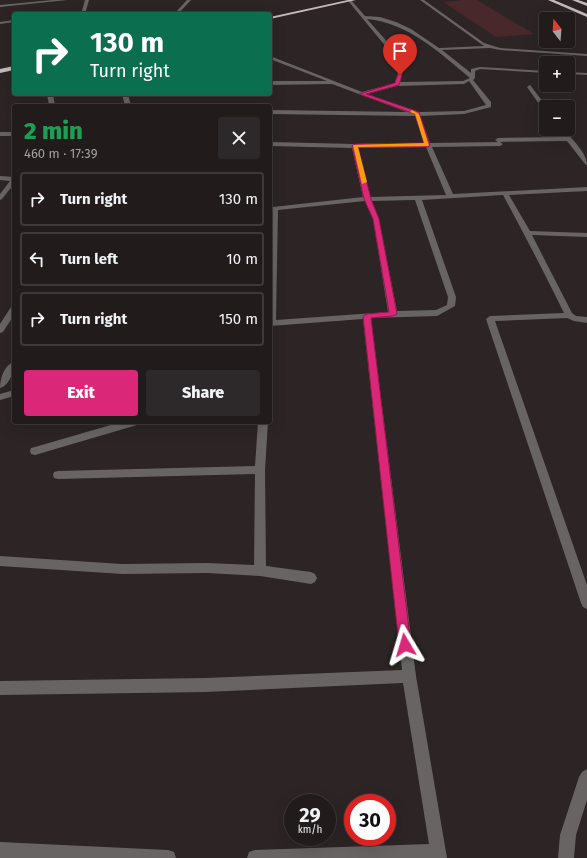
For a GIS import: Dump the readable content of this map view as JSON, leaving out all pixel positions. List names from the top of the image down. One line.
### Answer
{"north":"top","page":{"map_buttons":["+","−"],"turn":["130 m","Turn right"],"heading":["2 min","460 m · 17:39"],"list":[{"name":"Turn right","value":"130 m"},{"name":"Turn left","value":"10 m"},{"name":"Turn right","value":"150 m"}],"buttons":["Exit","Share"],"speed":"29 km/h","limit":"30"}}
